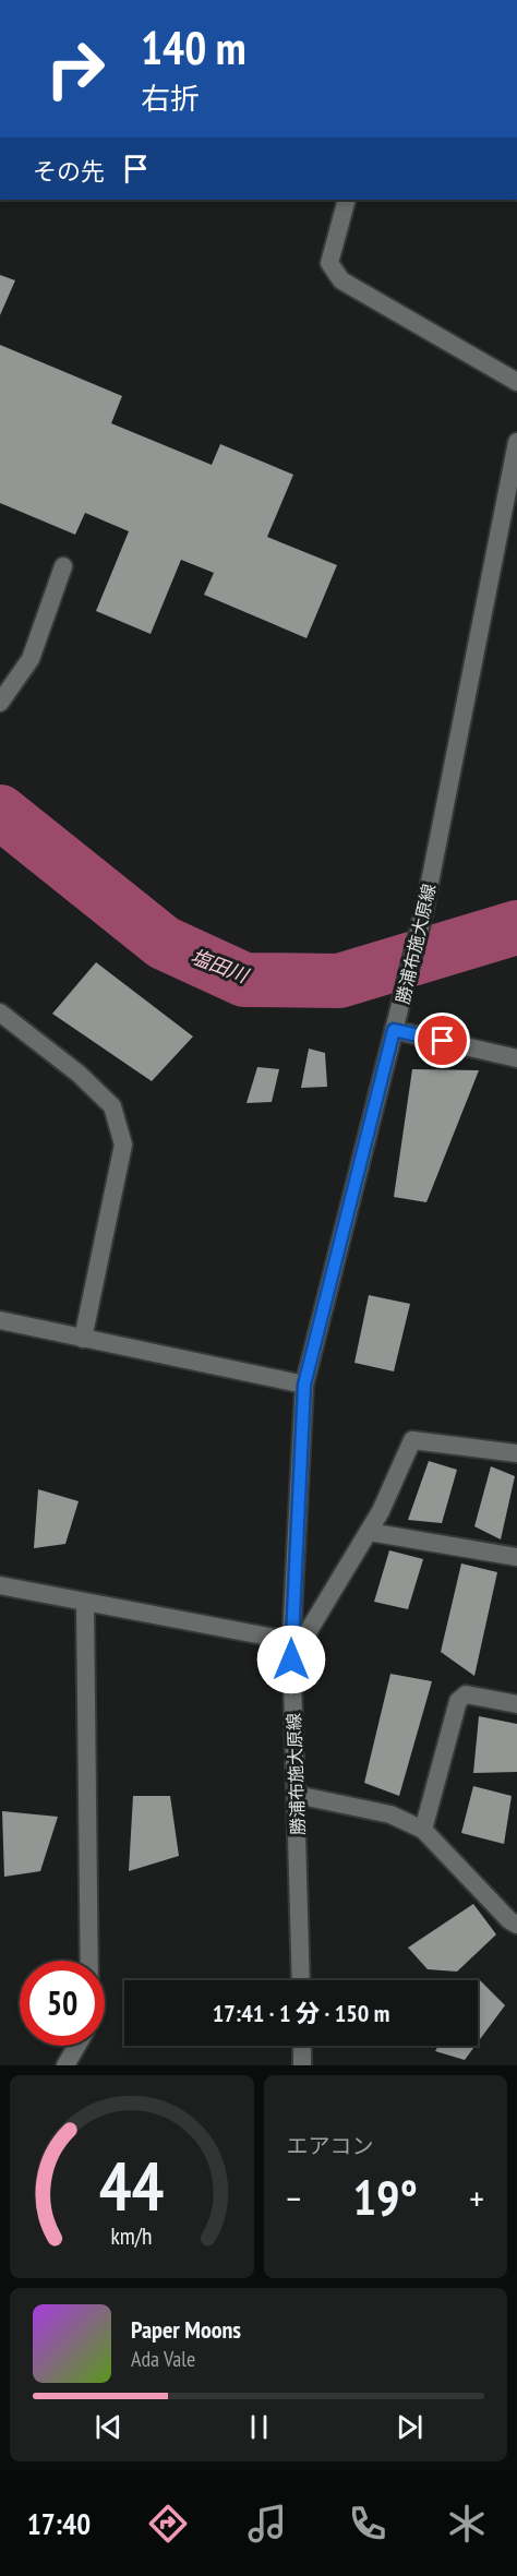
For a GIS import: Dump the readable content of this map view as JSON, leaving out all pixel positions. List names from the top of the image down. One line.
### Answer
{"streets":{"street":["勝浦布施大原線"]},"water":["塩田川"],"page":{"turn":["140 m","右折"],"then":"その先","limit":"50","trip":"17:41 · 1 分 · 150 m","tile":"エアコン","heat":["−","19°","+"],"song":["Paper Moons","Ada Vale"],"tabs":"17:40","gauge":["44","km/h"]}}
